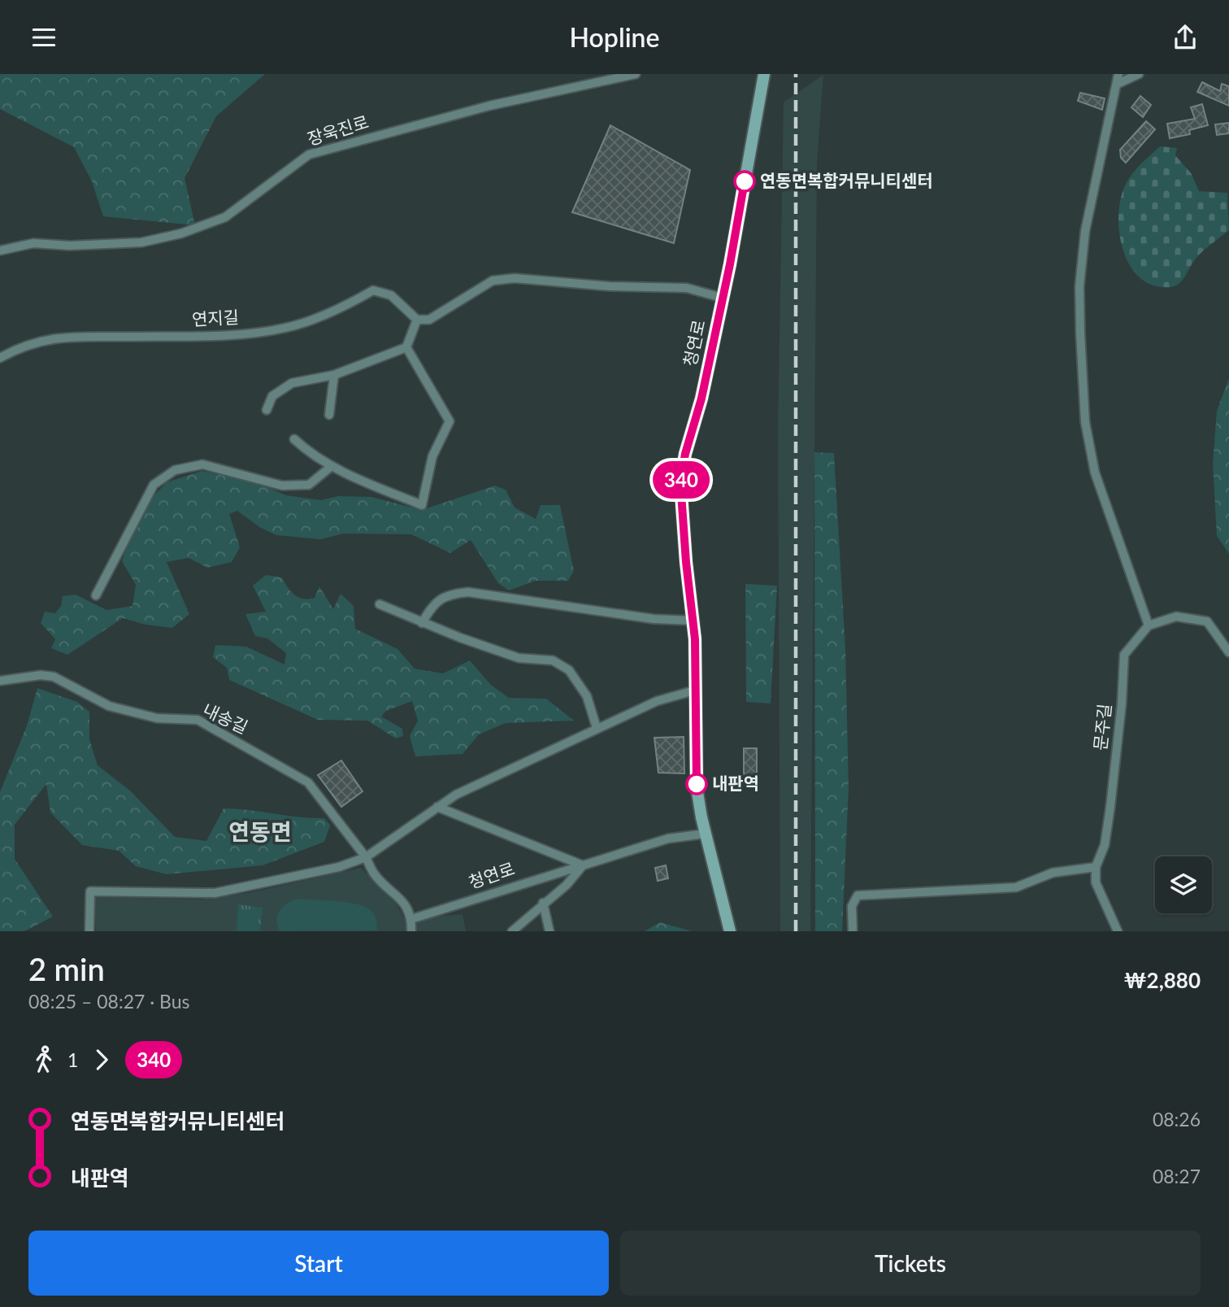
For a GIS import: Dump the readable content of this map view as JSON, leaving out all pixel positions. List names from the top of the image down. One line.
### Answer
{"streets":{"main road":["청연로"],"street":["장욱진로","연지길","내송길","문주길"]},"districts":["연동면"],"places":["연동면복합커뮤니티센터","내판역"],"lines":["bus line 340"],"page":{"header":"Hopline","on_map":"340","heading":["2 min","08:25 – 08:27 · Bus","₩2,880"],"legs":["1","340"],"list":[{"name":"연동면복합커뮤니티센터","value":"08:26"},{"name":"내판역","value":"08:27"}],"buttons":["Start","Tickets"]}}
